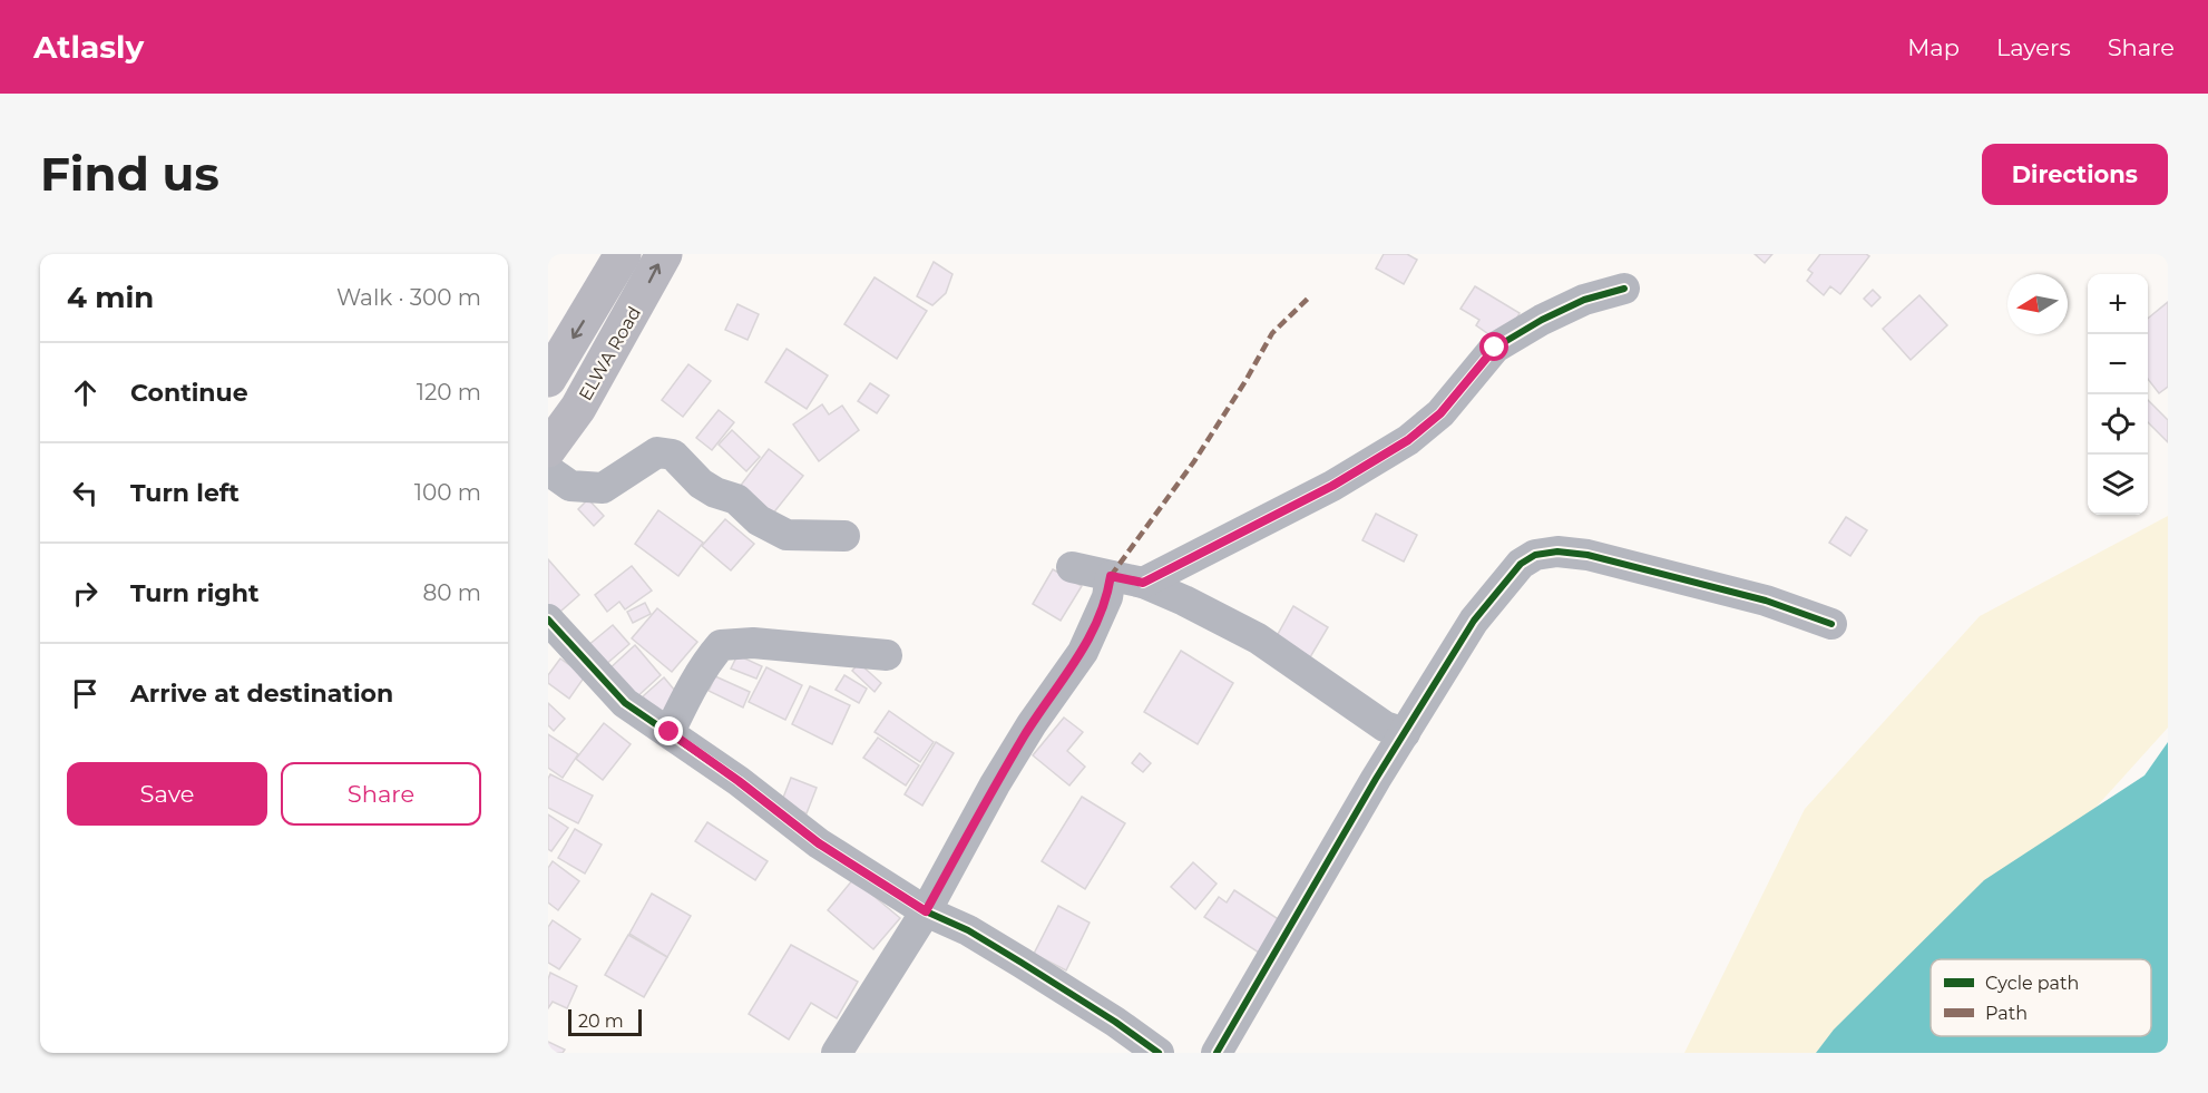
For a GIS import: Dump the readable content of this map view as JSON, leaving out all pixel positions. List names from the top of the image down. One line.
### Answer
{"streets":{"main road":["ELWA Road"]},"legend":["Cycle path","Path"],"scale_bar":"20 m","north":"left","page":{"header":"Atlasly","nav":["Map","Layers","Share"],"buttons":["Directions",["Save","Share"]],"title":"Find us","heading":["4 min","Walk · 300 m"],"map_buttons":["+","−"],"list":[["Continue","120 m"],["Turn left","100 m"],["Turn right","80 m"],"Arrive at destination"],"scale":"20 m"}}
